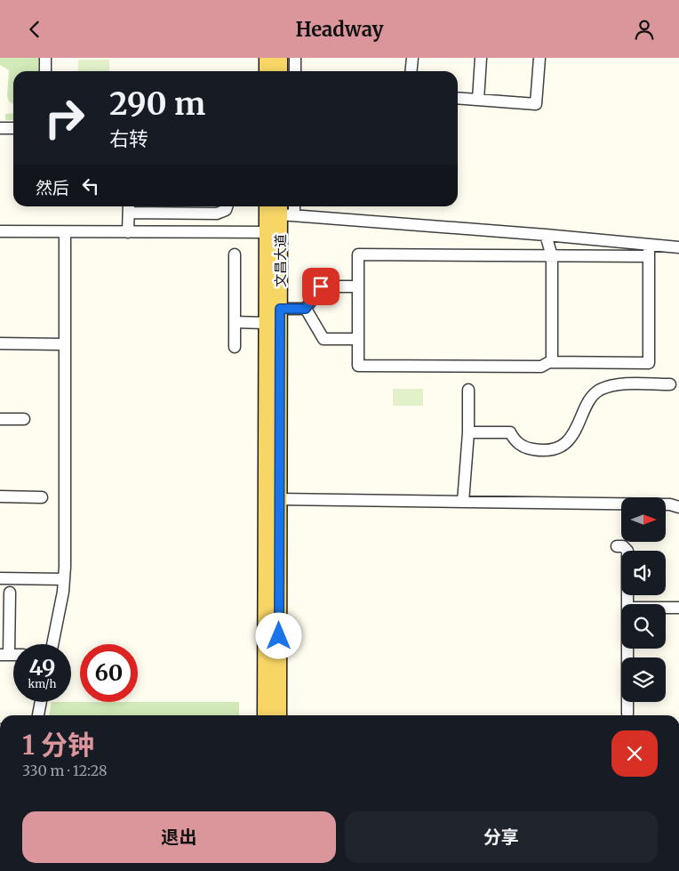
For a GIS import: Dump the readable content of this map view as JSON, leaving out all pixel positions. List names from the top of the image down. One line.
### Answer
{"streets":{"main road":["文昌大道"]},"north":"right","page":{"header":"Headway","turn":["290 m","右转"],"then":"然后","speed":"49 km/h","limit":"60","heading":["1 分钟","330 m · 12:28"],"buttons":["退出","分享"]}}
